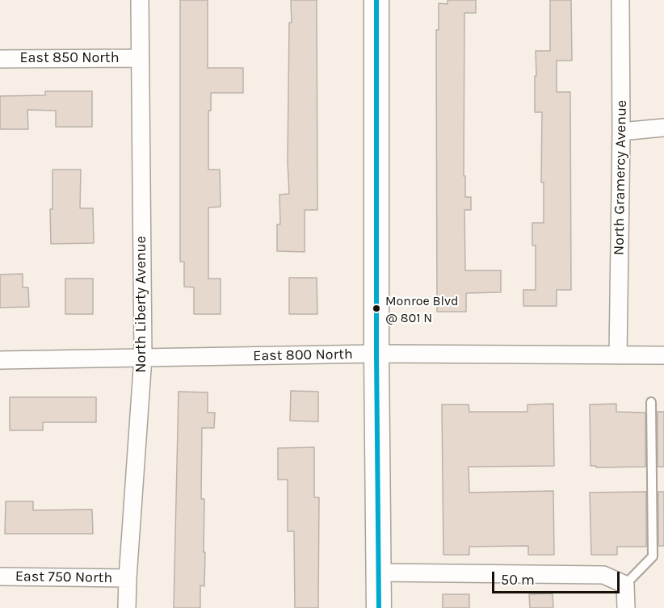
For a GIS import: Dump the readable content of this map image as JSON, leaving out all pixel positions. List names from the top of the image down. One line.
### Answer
{"streets":{"street":["East 850 North","North Gramercy Avenue","North Liberty Avenue","East 800 North","East 750 North"]},"crossings":[["East 850 North","North Liberty Avenue"],["North Gramercy Avenue","East 800 North"],["North Liberty Avenue","East 800 North"],["North Liberty Avenue","East 750 North"]],"places":["Monroe Blvd @ 801 N"],"scale_bar":"50 m"}
